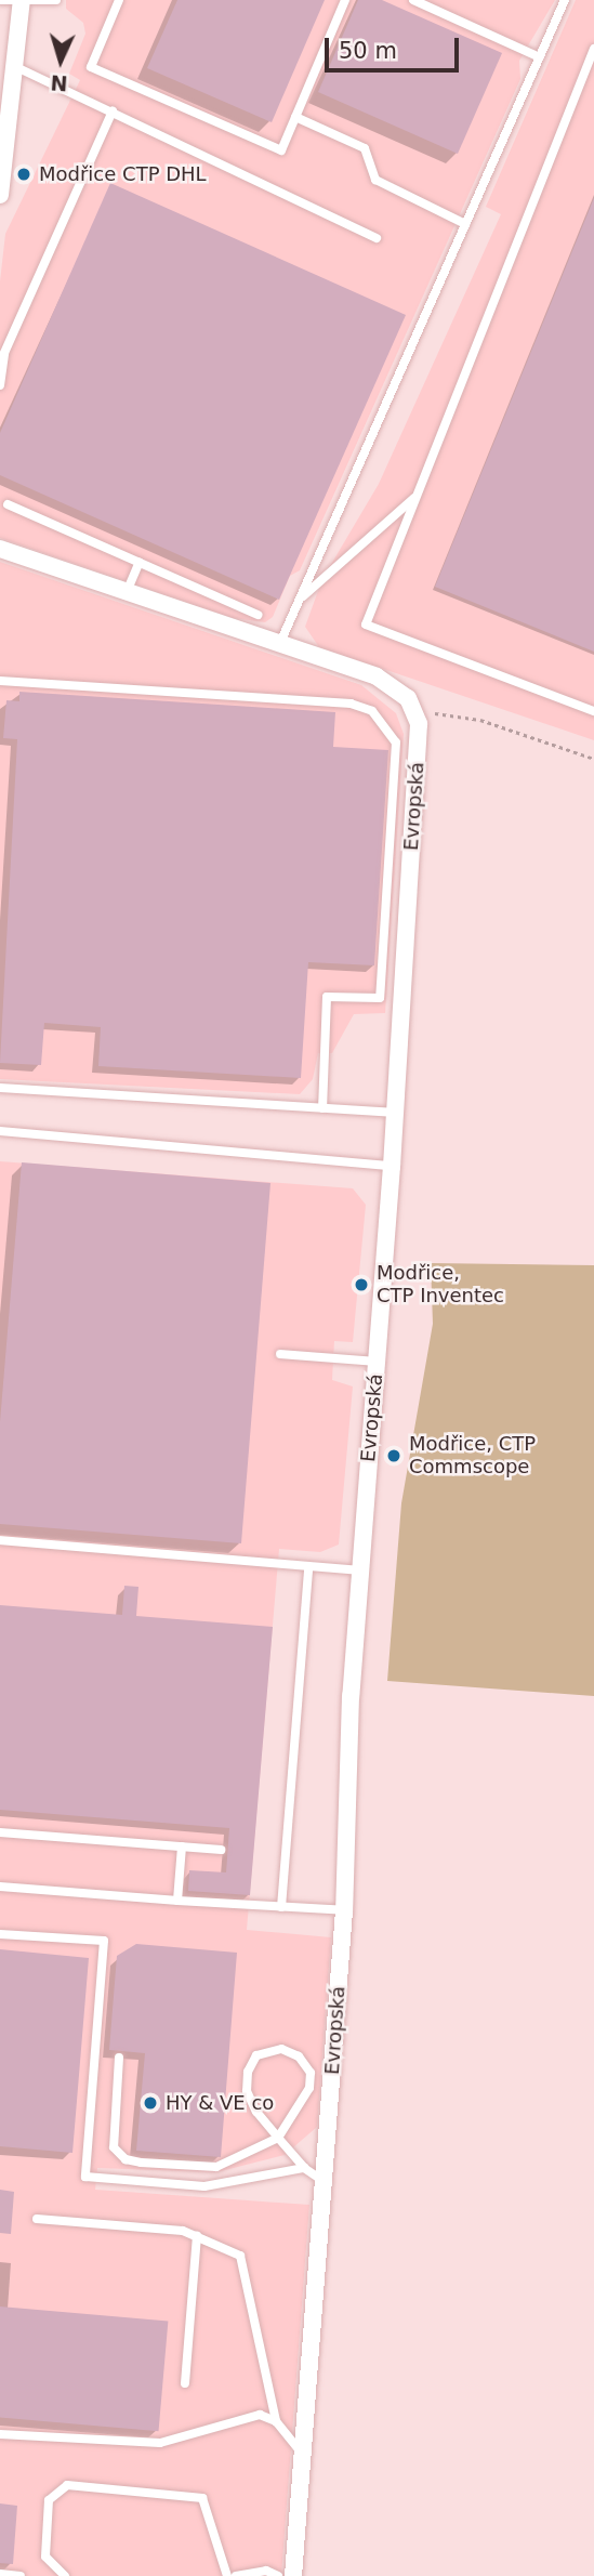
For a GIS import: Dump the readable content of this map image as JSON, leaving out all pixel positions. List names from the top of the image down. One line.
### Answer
{"streets":{"street":["Evropská"]},"places":["Modřice CTP DHL","Modřice, CTP Inventec","Modřice, CTP Commscope","HY & VE co"],"scale_bar":"50 m","north":"bottom"}
